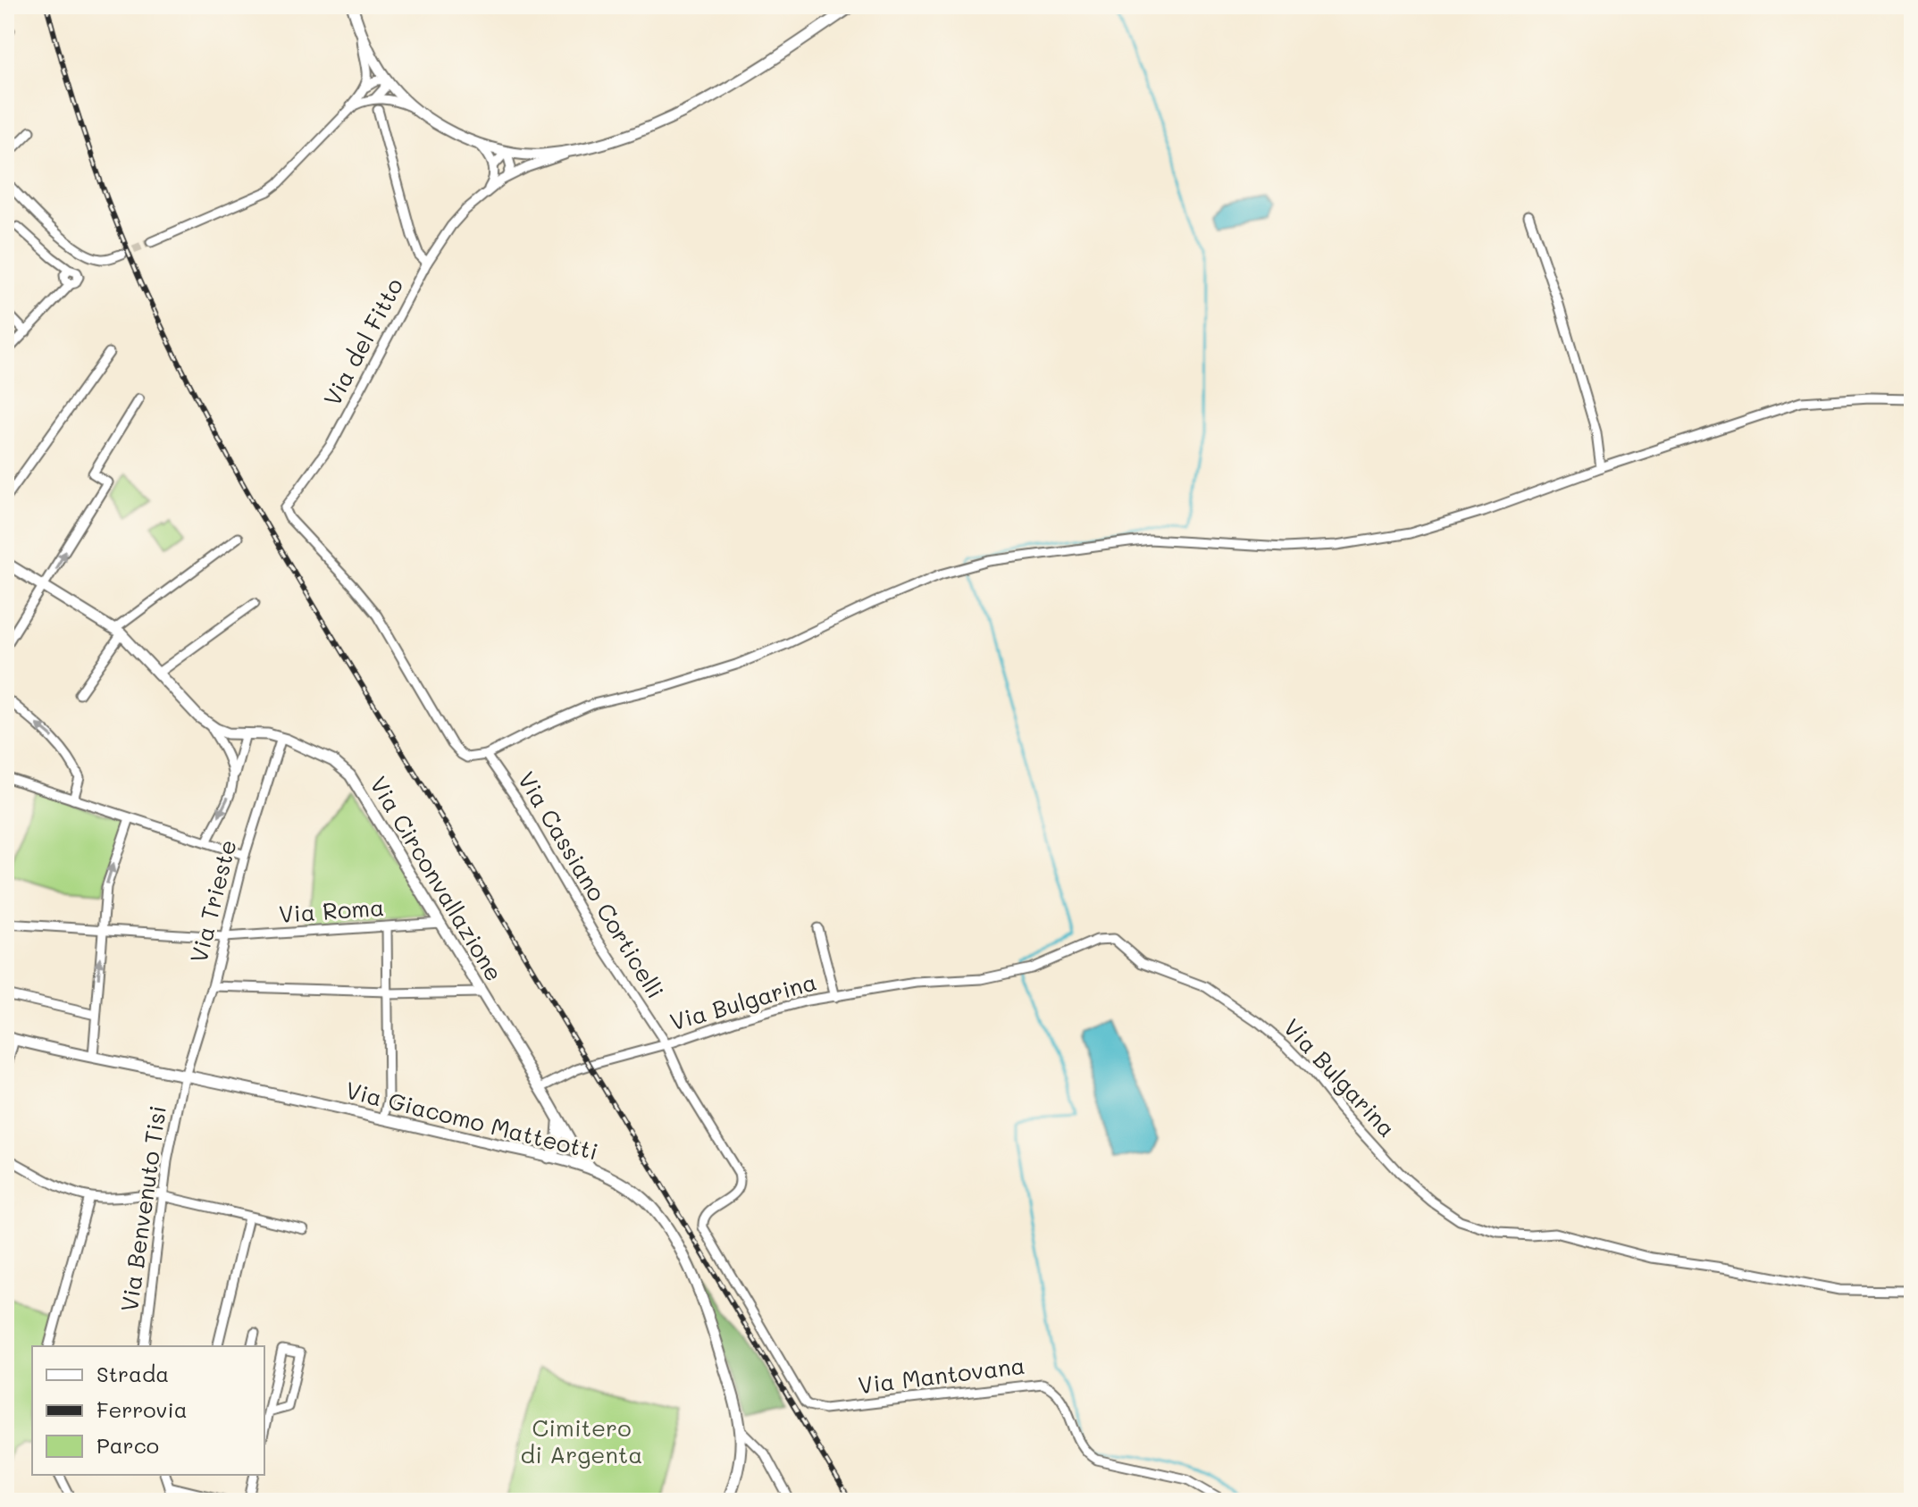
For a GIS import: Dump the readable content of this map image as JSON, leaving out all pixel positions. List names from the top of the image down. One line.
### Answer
{"streets":{"street":["Via del Fitto","Via Circonvallazione","Via Cassiano Corticelli","Via Trieste","Via Roma","Via Bulgarina","Via Giacomo Matteotti","Via Benvenuto Tisi","Via Mantovana"]},"crossings":[["Via del Fitto","Via Cassiano Corticelli"],["Via Circonvallazione","Via Trieste"],["Via Circonvallazione","Via Roma"],["Via Circonvallazione","Via Bulgarina"],["Via Circonvallazione","Via Giacomo Matteotti"],["Via Cassiano Corticelli","Via Bulgarina"],["Via Cassiano Corticelli","Via Mantovana"],["Via Trieste","Via Roma"],["Via Trieste","Via Giacomo Matteotti"],["Via Trieste","Via Benvenuto Tisi"],["Via Giacomo Matteotti","Via Benvenuto Tisi"]],"parks":["Cimitero di Argenta"],"legend":["Strada","Ferrovia","Parco"]}
